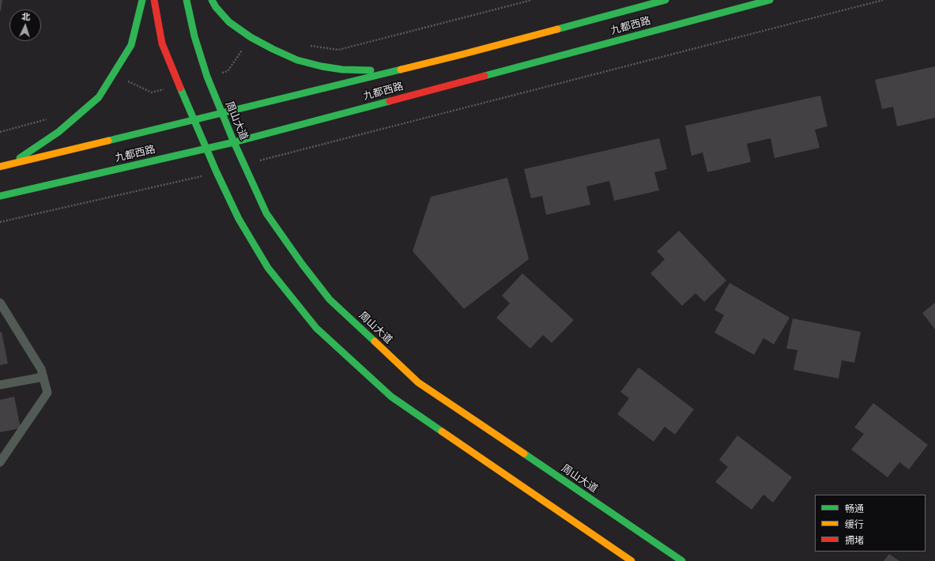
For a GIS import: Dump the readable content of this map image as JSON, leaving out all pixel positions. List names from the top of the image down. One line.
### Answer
{"streets":{"main road":["九都西路","周山大道"]},"crossings":[["九都西路","周山大道"]],"legend":["畅通","缓行","拥堵"],"north":"top"}
